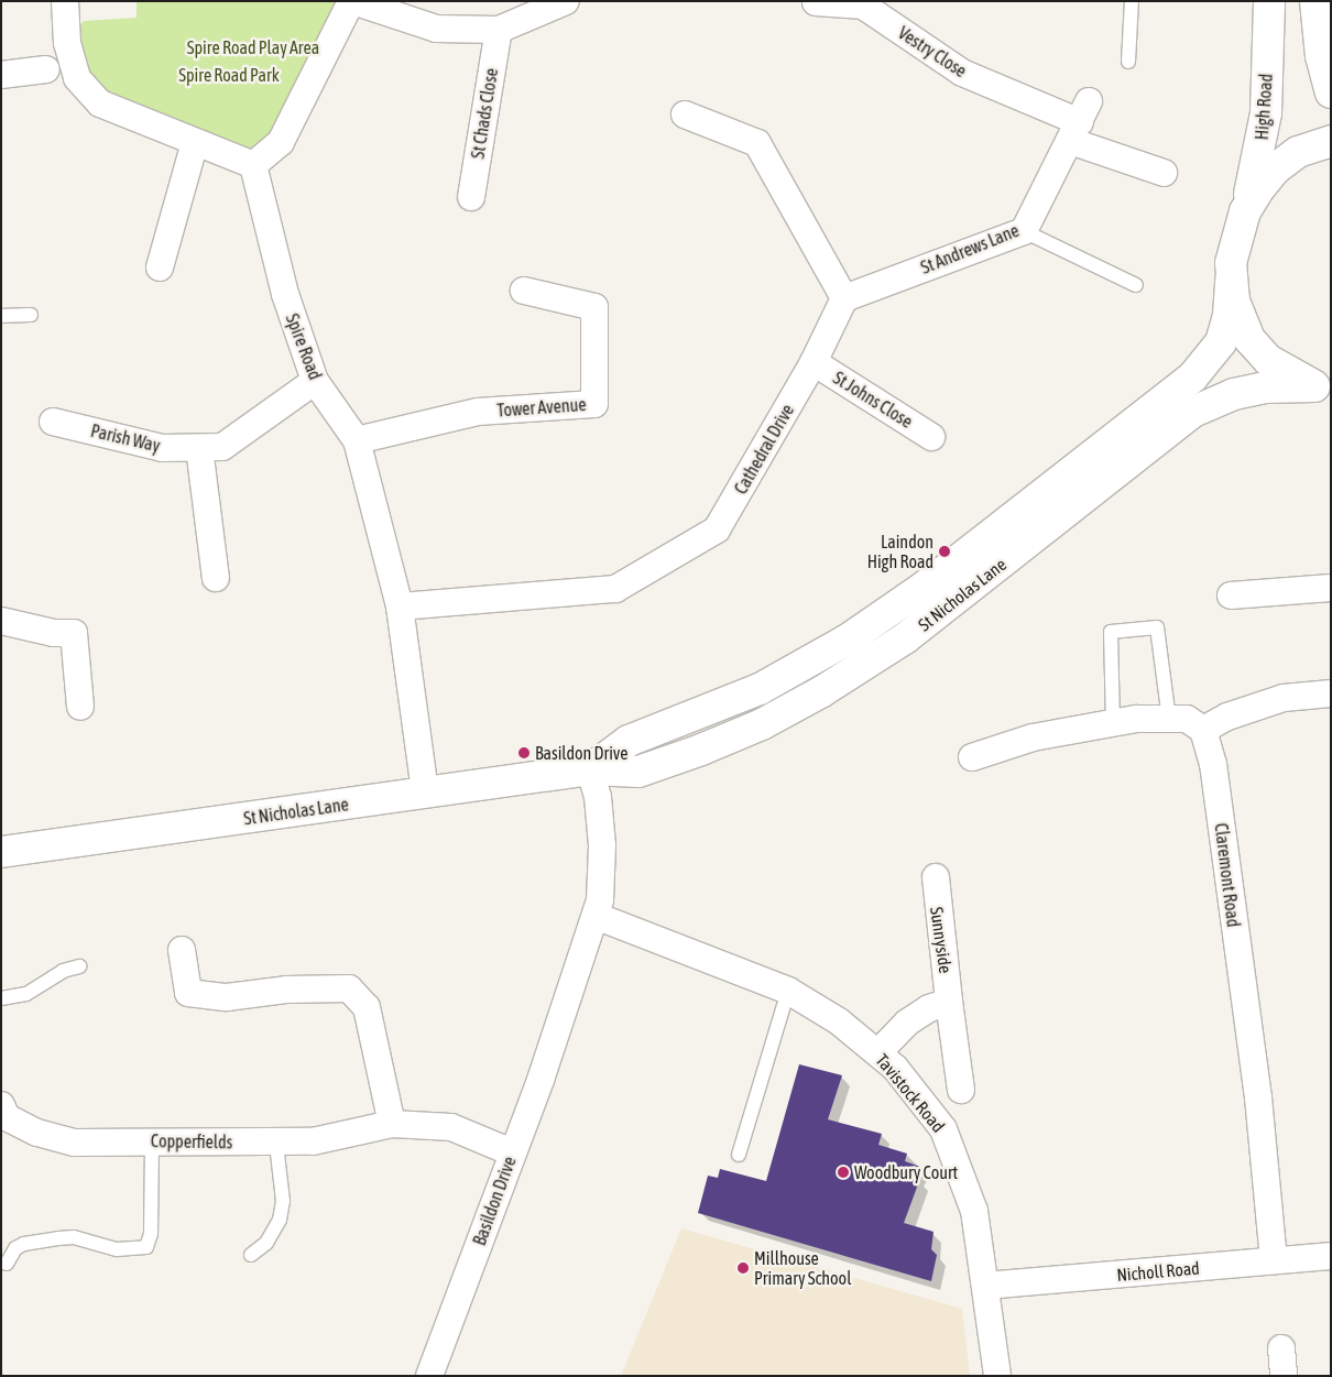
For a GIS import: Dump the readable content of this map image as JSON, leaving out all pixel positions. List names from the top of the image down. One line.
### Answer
{"streets":{"main road":["High Road","St Nicholas Lane"],"street":["Vestry Close","St Chads Close","St Andrews Lane","Spire Road","St Johns Close","Tower Avenue","Parish Way","Cathedral Drive","Claremont Road","Sunnyside","Tavistock Road","Copperfields","Basildon Drive","Nicholl Road"]},"crossings":[["Vestry Close","St Andrews Lane"],["High Road","St Nicholas Lane"],["St Andrews Lane","Cathedral Drive"],["Spire Road","Tower Avenue"],["Spire Road","Parish Way"],["Spire Road","Cathedral Drive"],["Spire Road","St Nicholas Lane"],["St Johns Close","Cathedral Drive"],["St Nicholas Lane","Basildon Drive"],["Claremont Road","Nicholl Road"],["Tavistock Road","Basildon Drive"],["Tavistock Road","Nicholl Road"],["Copperfields","Basildon Drive"]],"parks":["Spire Road Play Area","Spire Road Park"],"places":["Laindon High Road","Basildon Drive","Woodbury Court","Millhouse Primary School"]}
